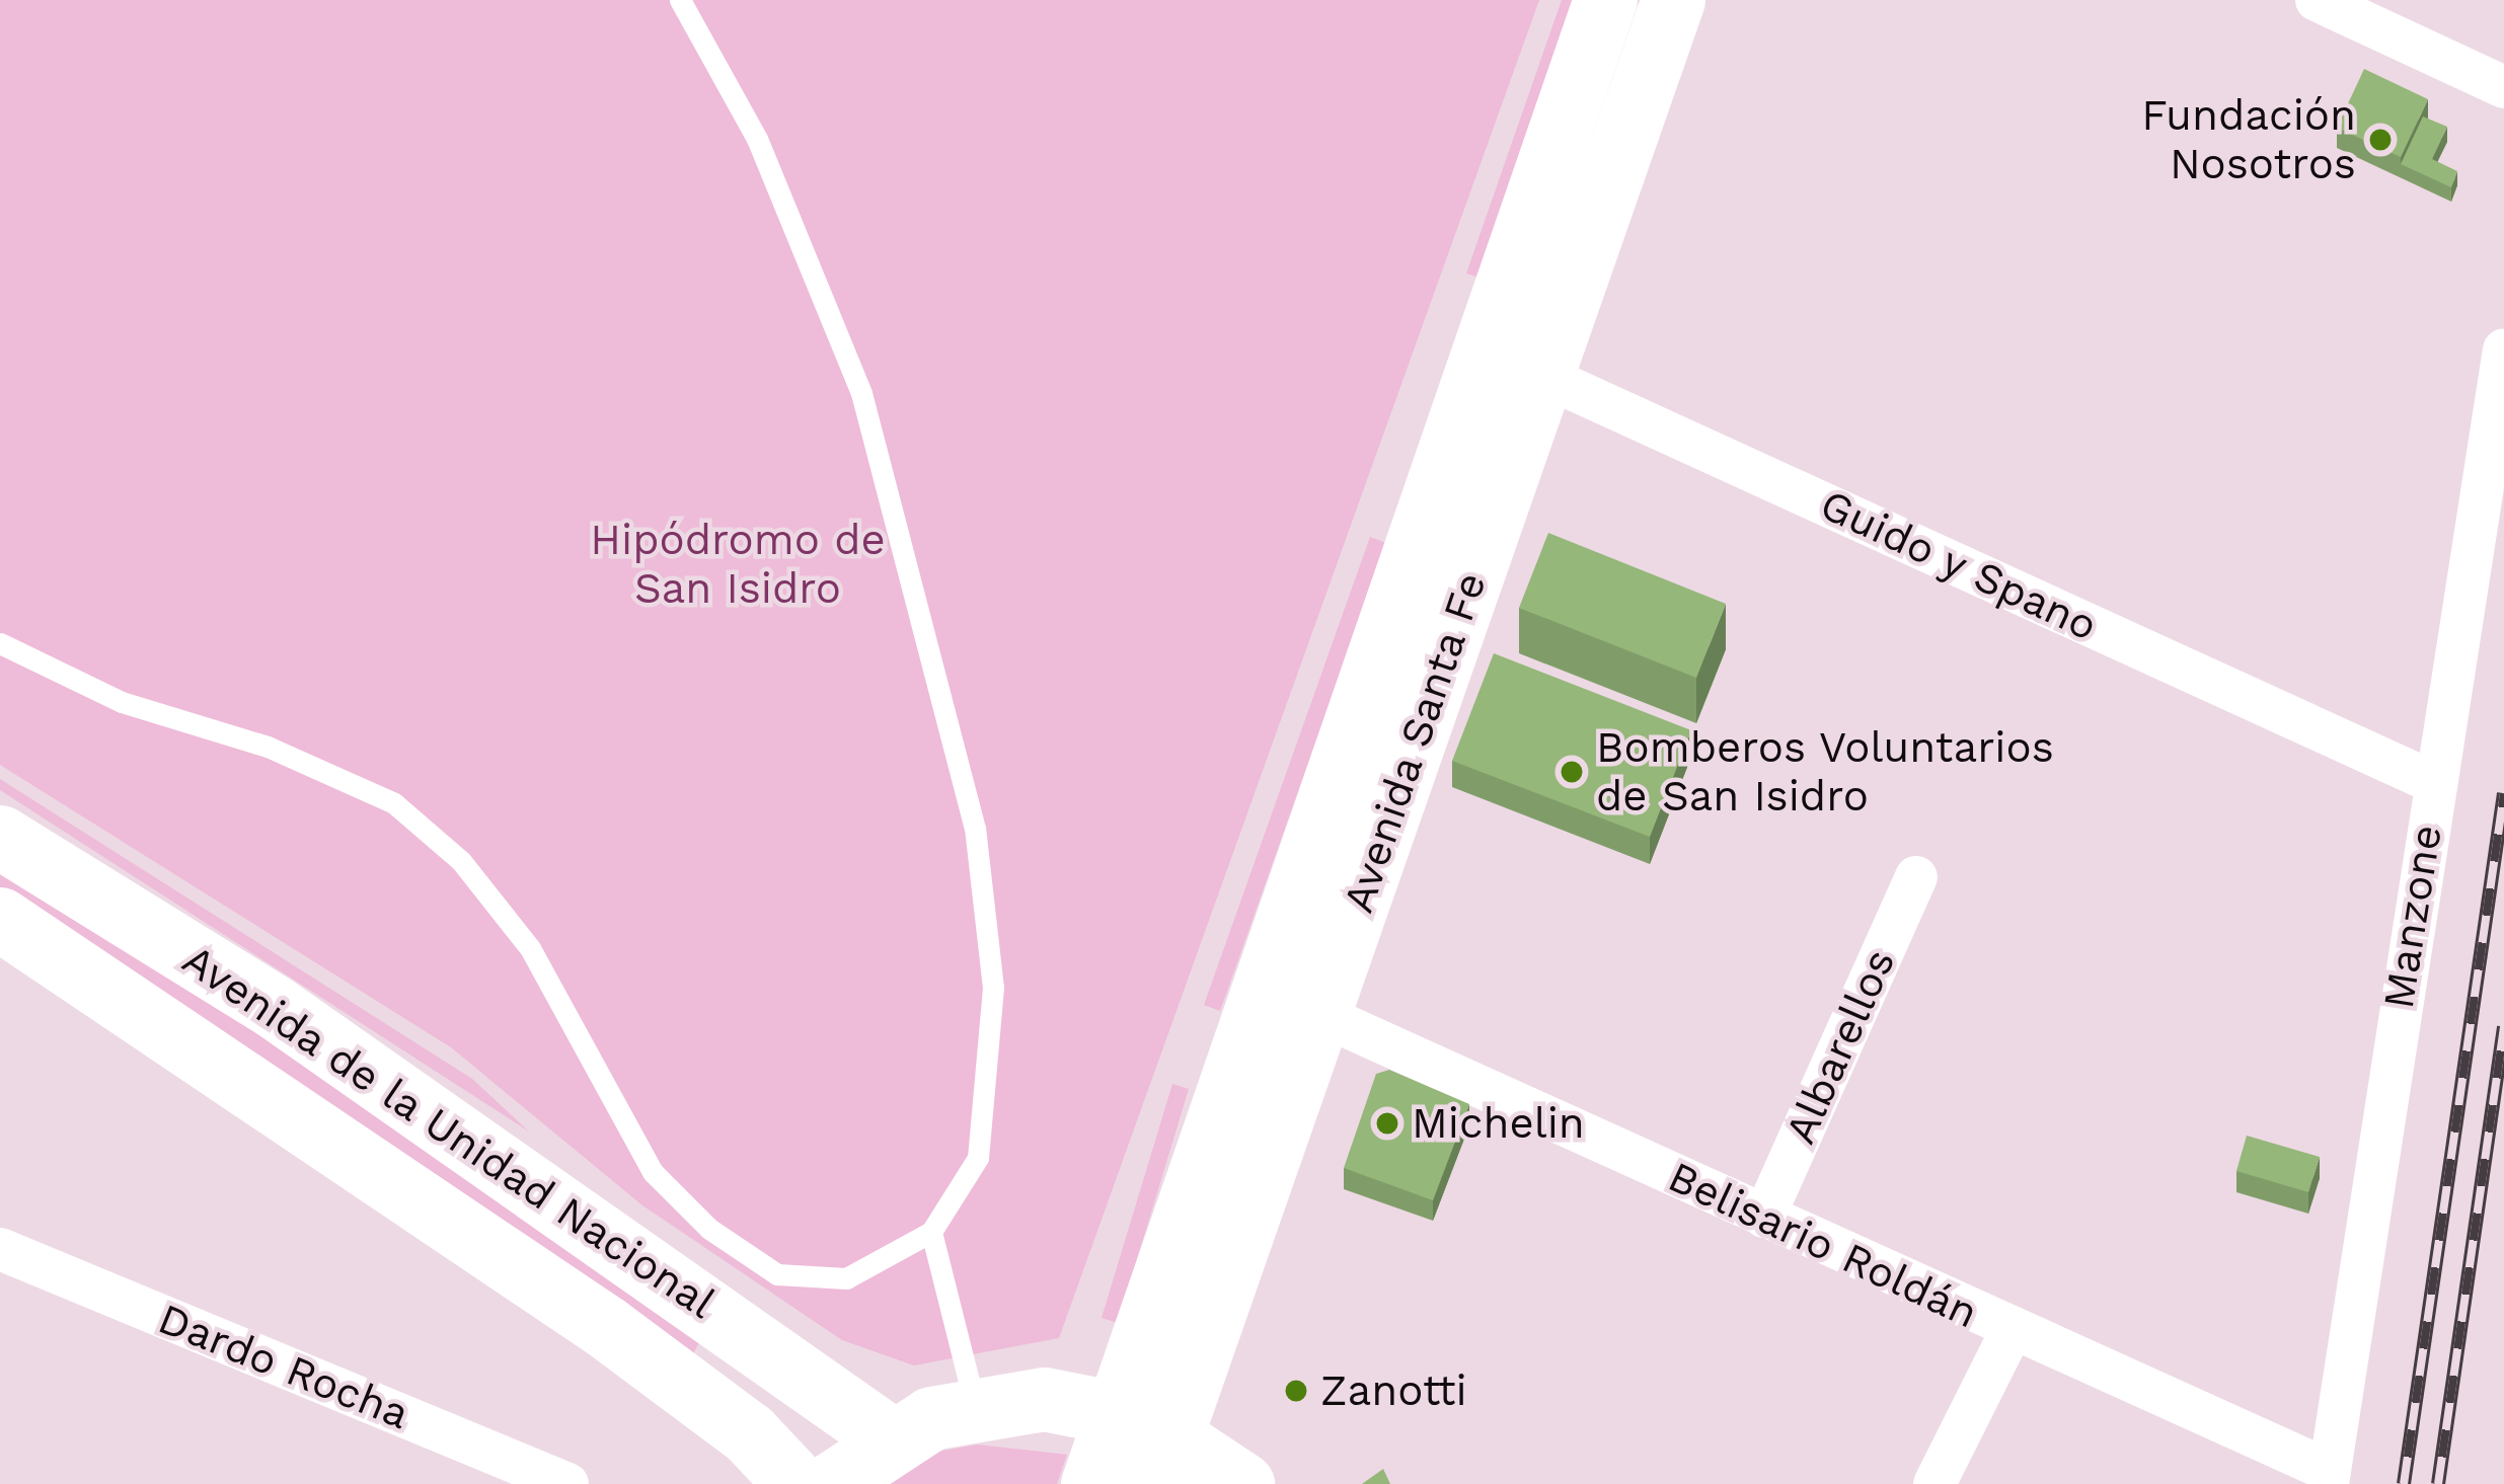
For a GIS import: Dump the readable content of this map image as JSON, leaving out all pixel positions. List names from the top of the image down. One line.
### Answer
{"streets":{"main road":["Avenida Santa Fe","Avenida de la Unidad Nacional"],"street":["Guido y Spano","Manzone","Albarellos","Belisario Roldán","Dardo Rocha"]},"crossings":[["Guido y Spano","Avenida Santa Fe"],["Guido y Spano","Manzone"],["Avenida Santa Fe","Belisario Roldán"],["Manzone","Belisario Roldán"],["Albarellos","Belisario Roldán"]],"parks":["Hipódromo de San Isidro"],"places":["Fundación Nosotros","Bomberos Voluntarios de San Isidro","Michelin","Zanotti"]}
